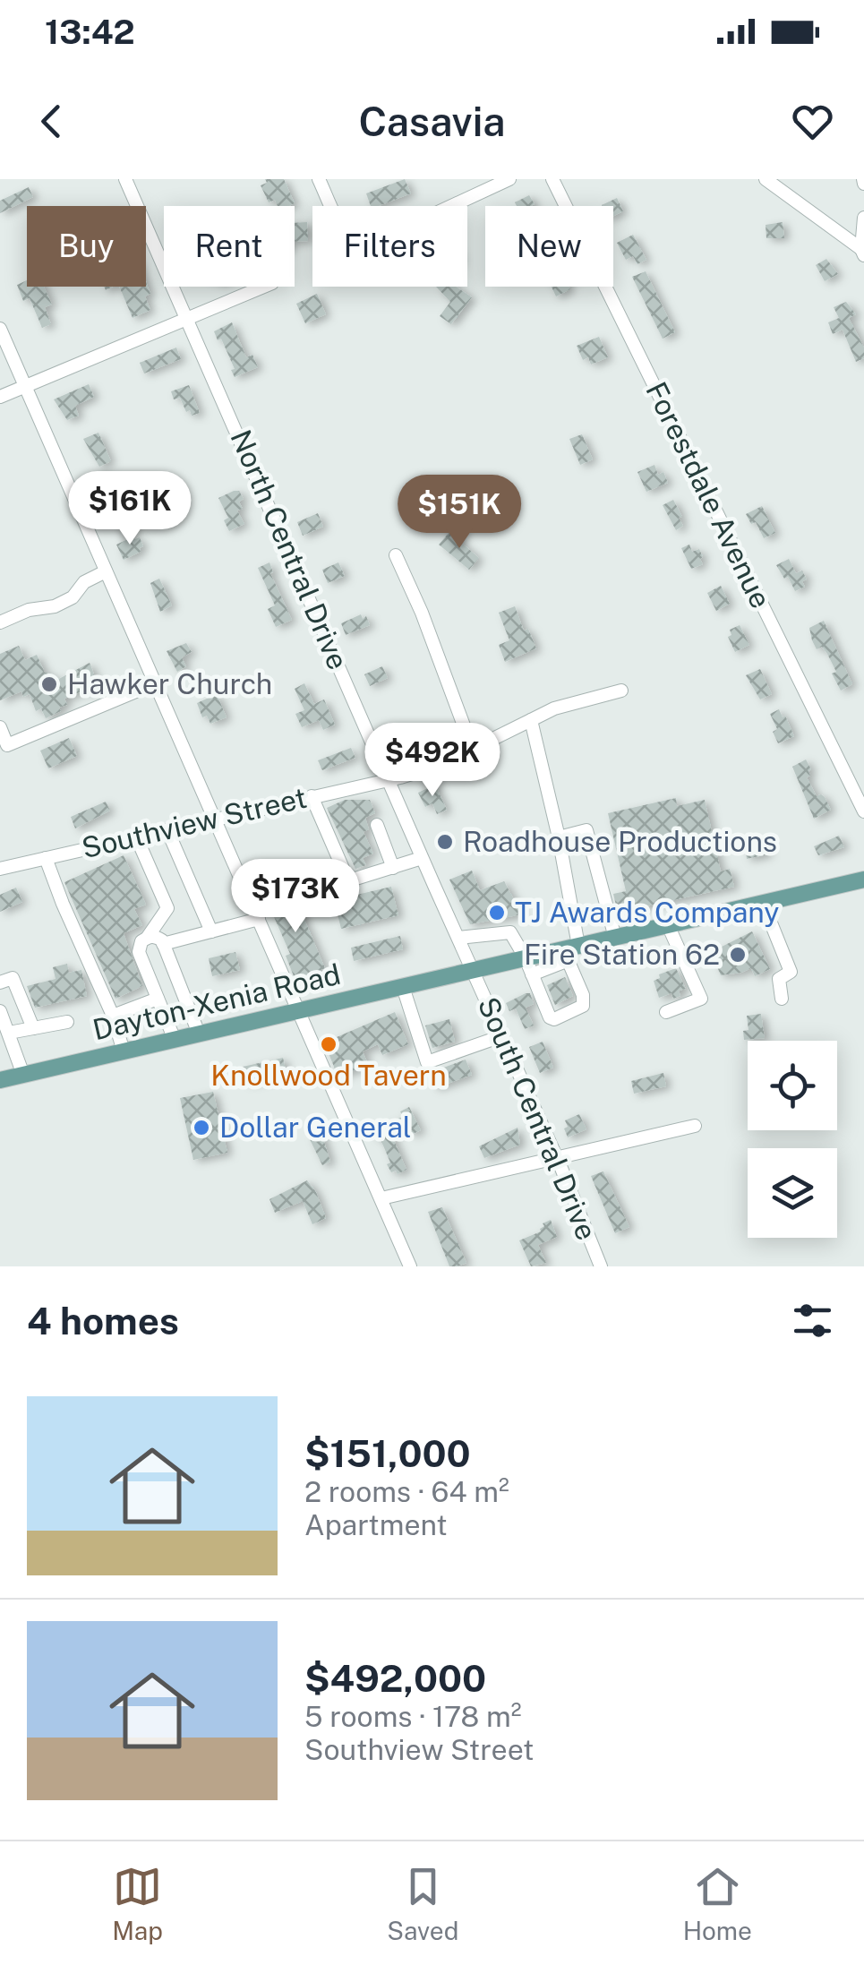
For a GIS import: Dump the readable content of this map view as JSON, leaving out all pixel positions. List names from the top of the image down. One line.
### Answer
{"streets":{"main road":["Dayton-Xenia Road"],"street":["Forestdale Avenue","North Central Drive","Southview Street","South Central Drive"]},"crossings":[["North Central Drive","Southview Street"],["North Central Drive","Dayton-Xenia Road"],["North Central Drive","South Central Drive"],["Dayton-Xenia Road","South Central Drive"]],"places":["Hawker Church","Roadhouse Productions","TJ Awards Company","Fire Station 62","Knollwood Tavern","Dollar General"],"page":{"status":"13:42","header":"Casavia","chip":["Buy","Rent","Filters","New"],"price":["$161K","$151K","$492K","$173K"],"heading":"4 homes","list":[{"name":"$151,000","note":"2 rooms · 64 m² · Apartment"},{"name":"$492,000","note":"5 rooms · 178 m² · Southview Street"}],"tabs":["Map","Saved","Home"]}}
